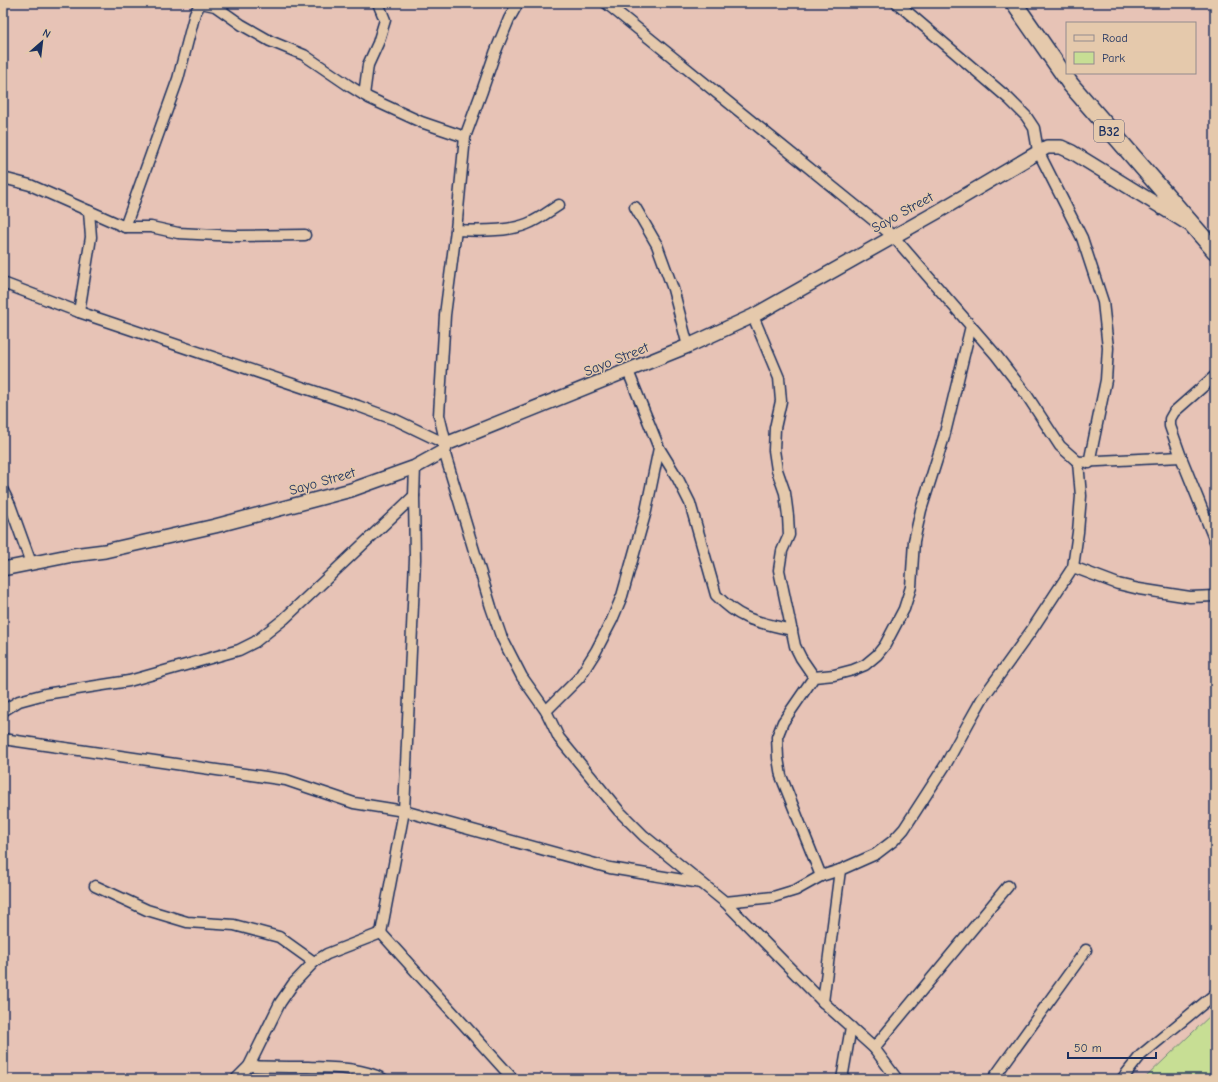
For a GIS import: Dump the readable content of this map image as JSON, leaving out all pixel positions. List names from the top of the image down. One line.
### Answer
{"streets":{"main road":["B32"],"street":["Sayo Street"]},"crossings":[["B32","Sayo Street"]],"legend":["Road","Park"],"scale_bar":"50 m","north":"top right"}
